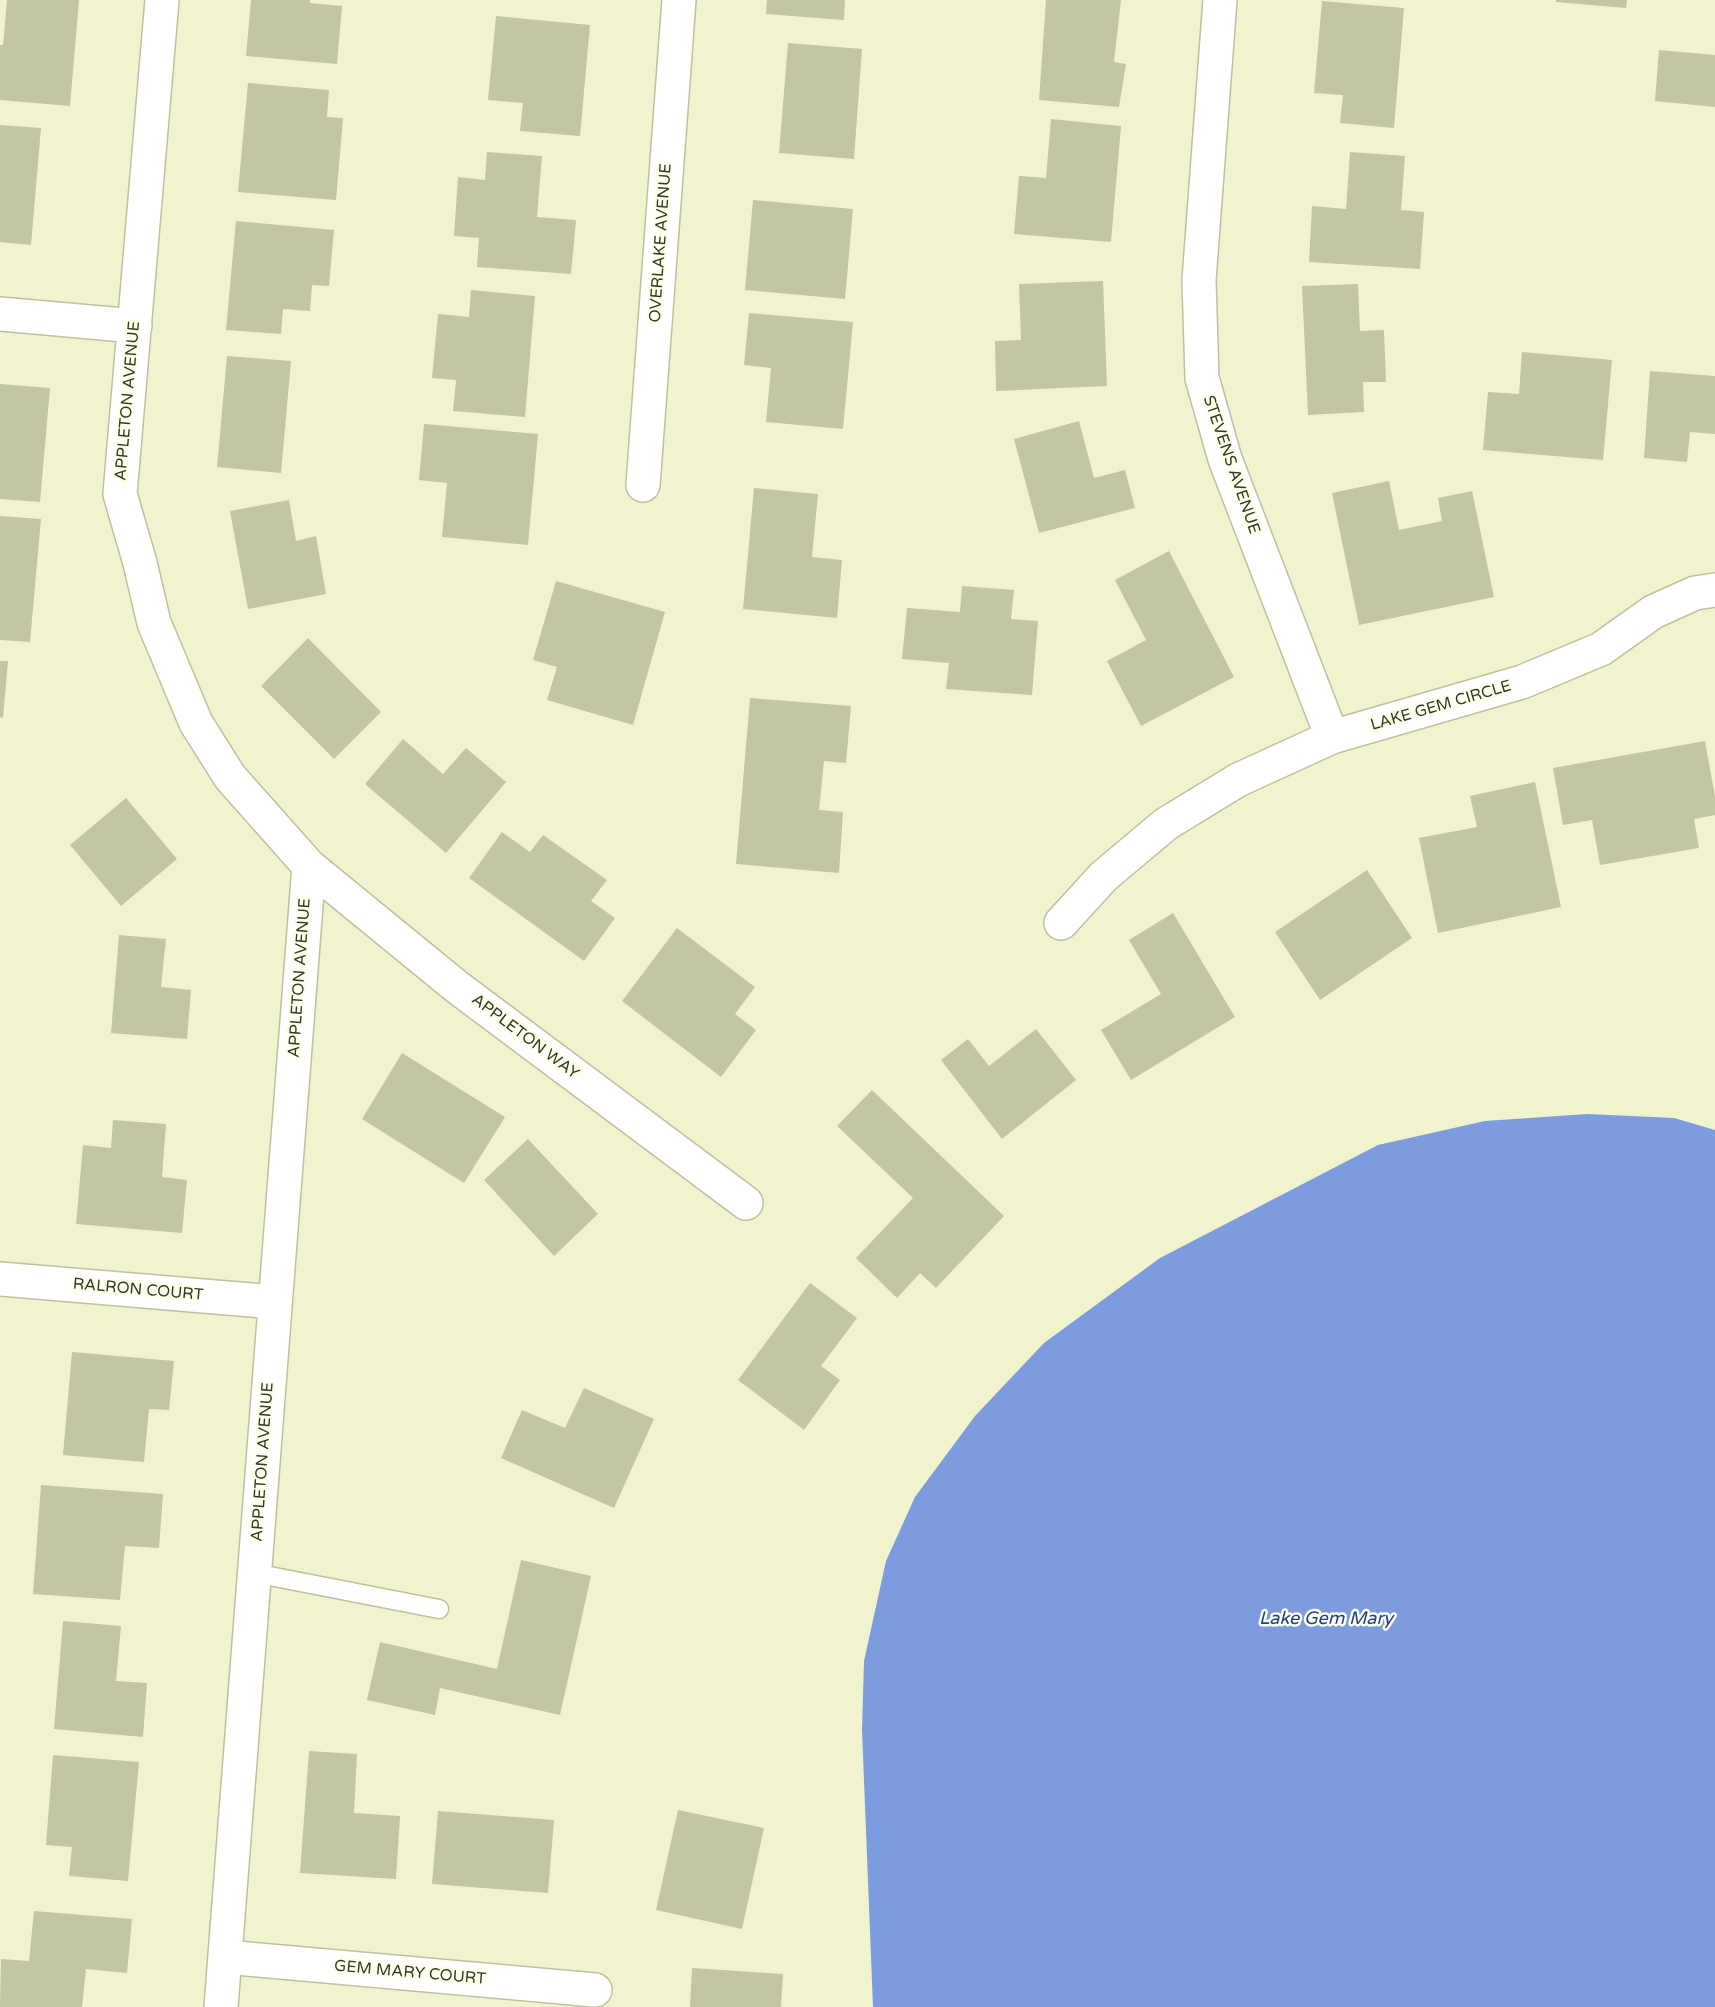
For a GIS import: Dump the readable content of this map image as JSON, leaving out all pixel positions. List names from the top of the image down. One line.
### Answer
{"streets":{"street":["OVERLAKE AVENUE","APPLETON AVENUE","STEVENS AVENUE","LAKE GEM CIRCLE","APPLETON WAY","RALRON COURT","GEM MARY COURT"]},"crossings":[["APPLETON AVENUE","APPLETON WAY"],["APPLETON AVENUE","RALRON COURT"],["APPLETON AVENUE","GEM MARY COURT"],["STEVENS AVENUE","LAKE GEM CIRCLE"]],"water":["Lake Gem Mary"]}
